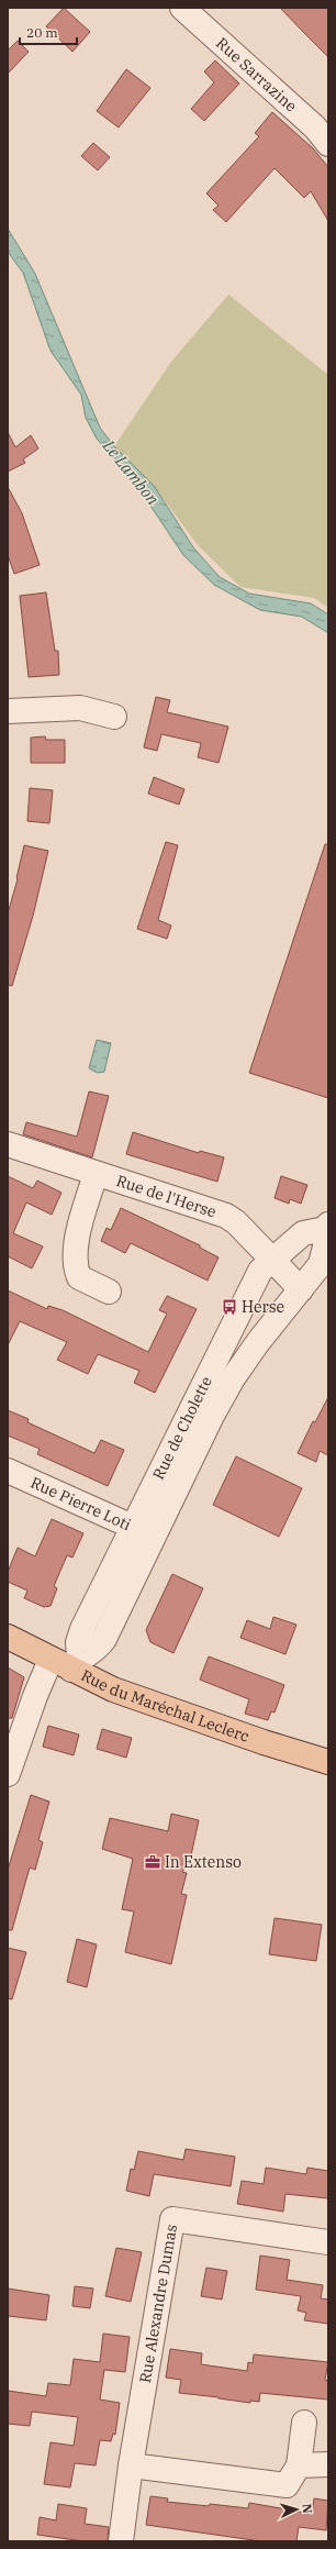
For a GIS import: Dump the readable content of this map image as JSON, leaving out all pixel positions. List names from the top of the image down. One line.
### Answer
{"streets":{"main road":["Rue du Maréchal Leclerc"],"street":["Rue Sarrazine","Rue de l'Herse","Rue de Cholette","Rue Pierre Loti","Rue Alexandre Dumas"]},"crossings":[["Rue de l'Herse","Rue de Cholette"],["Rue de Cholette","Rue Pierre Loti"],["Rue de Cholette","Rue du Maréchal Leclerc"]],"water":["Le Lambon"],"places":{"bus stop":["Herse"],"office":["In Extenso"]},"scale_bar":"20 m","north":"right"}
